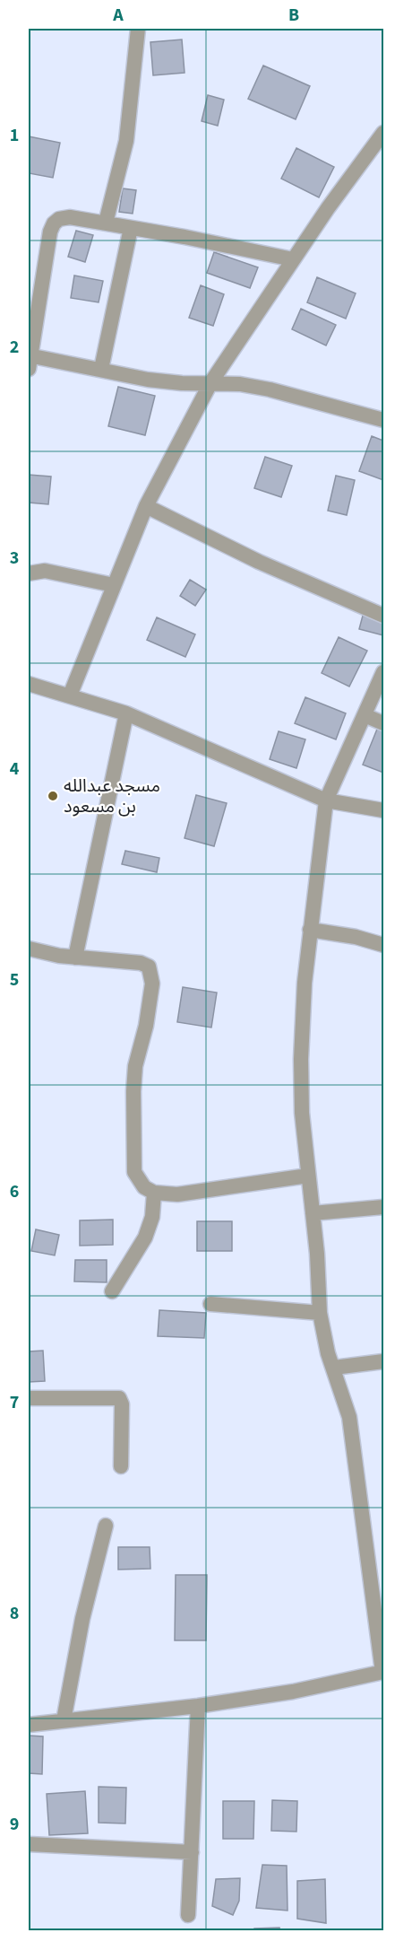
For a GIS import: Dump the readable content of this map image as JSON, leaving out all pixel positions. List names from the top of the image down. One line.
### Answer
{"places":["مسجد عبدالله بن مسعود"],"grid":{"columns":["A","B"],"rows":["1","2","3","4","5","6","7","8","9"]}}
